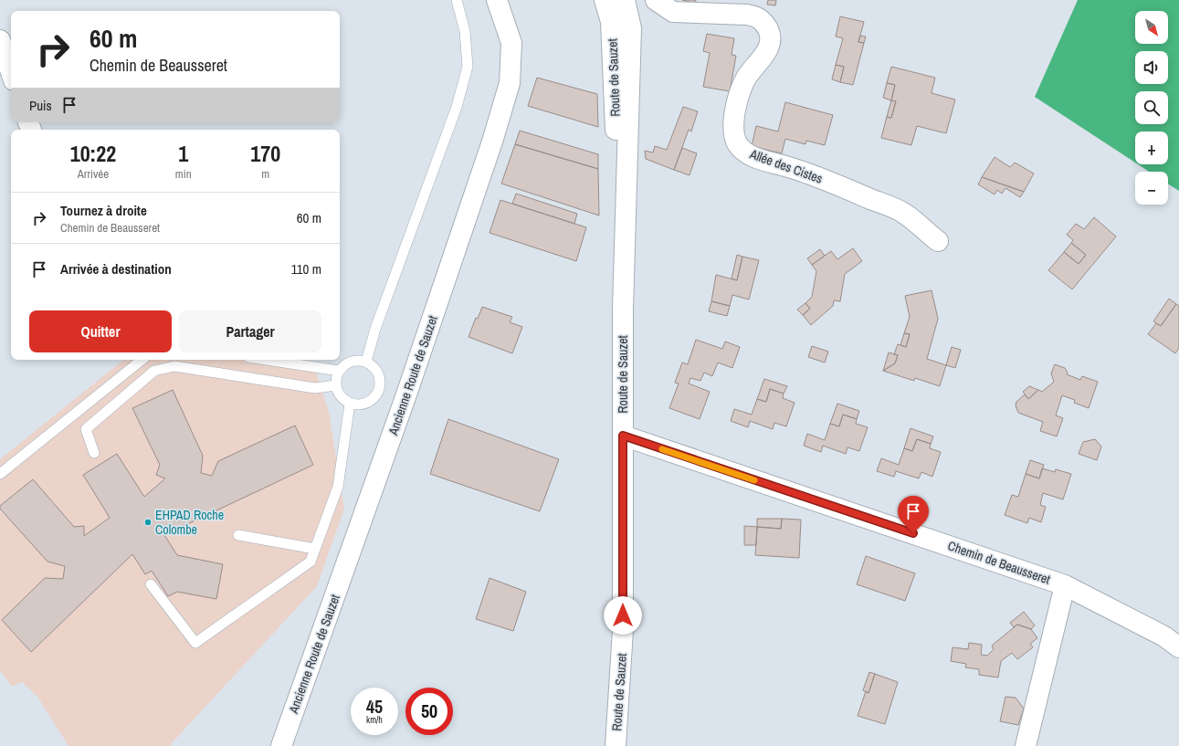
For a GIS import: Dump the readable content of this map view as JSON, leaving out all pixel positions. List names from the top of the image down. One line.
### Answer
{"streets":{"street":["Route de Sauzet","Allée des Cistes","Ancienne Route de Sauzet","Chemin de Beausseret"]},"crossings":[["Route de Sauzet","Chemin de Beausseret"]],"places":["EHPAD Roche Colombe"],"north":"bottom right","page":{"map_buttons":["+","−"],"turn":["60 m","Chemin de Beausseret"],"then":"Puis","eta":["10:22","Arrivée","1","min","170","m"],"list":[{"name":"Tournez à droite","note":"Chemin de Beausseret","value":"60 m"},{"name":"Arrivée à destination","value":"110 m"}],"buttons":["Quitter","Partager"],"speed":"45 km/h","limit":"50"}}
